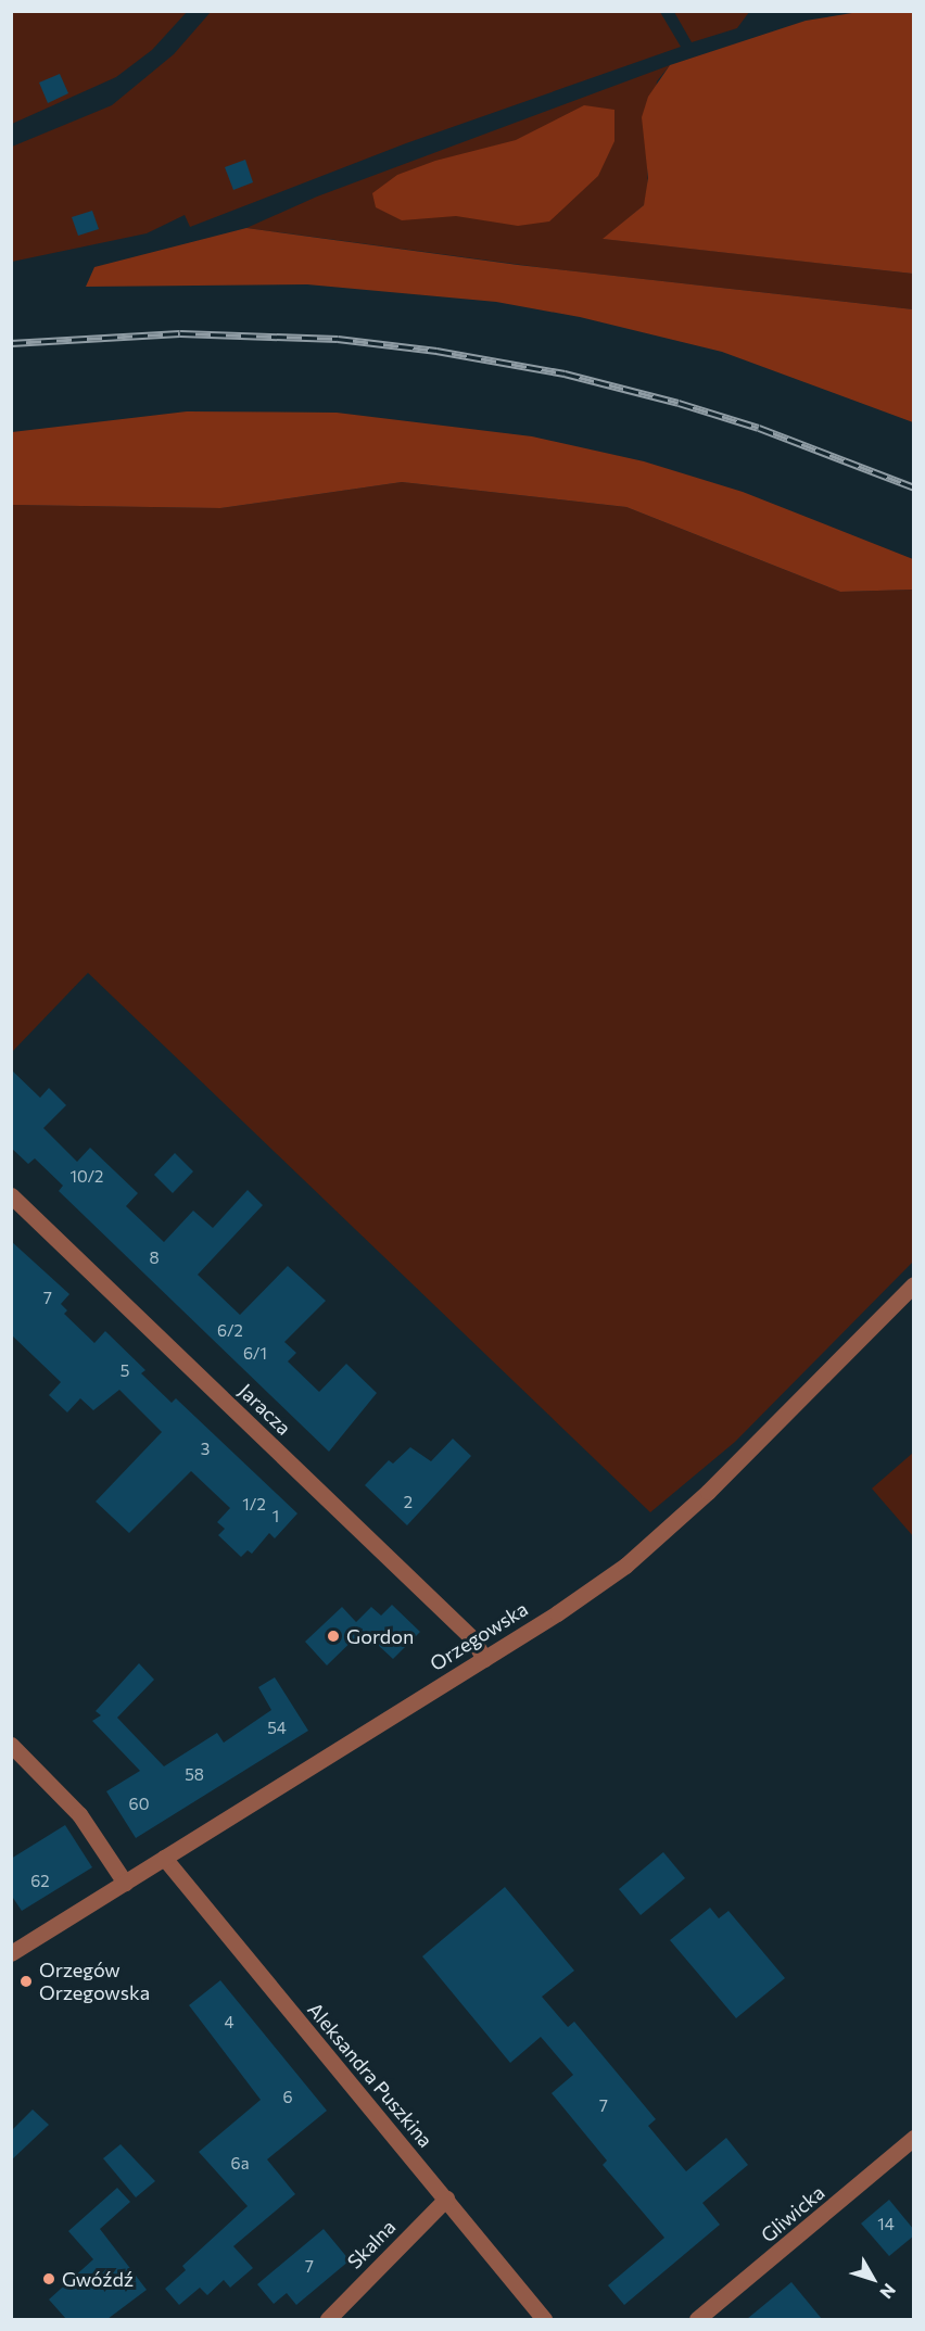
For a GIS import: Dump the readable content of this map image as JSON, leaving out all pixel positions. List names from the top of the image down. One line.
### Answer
{"streets":{"street":["Jaracza","Orzegowska","Aleksandra Puszkina","Gliwicka","Skalna"]},"crossings":[["Jaracza","Orzegowska"],["Orzegowska","Aleksandra Puszkina"],["Aleksandra Puszkina","Skalna"]],"places":["Gordon","Orzegów Orzegowska","Gwóźdź"],"house_numbers":["10/2","8","7","6/2","6/1","5","3","2","1/2","1","54","58","60","62","4","6","7","6a","14","7"],"north":"bottom right"}
